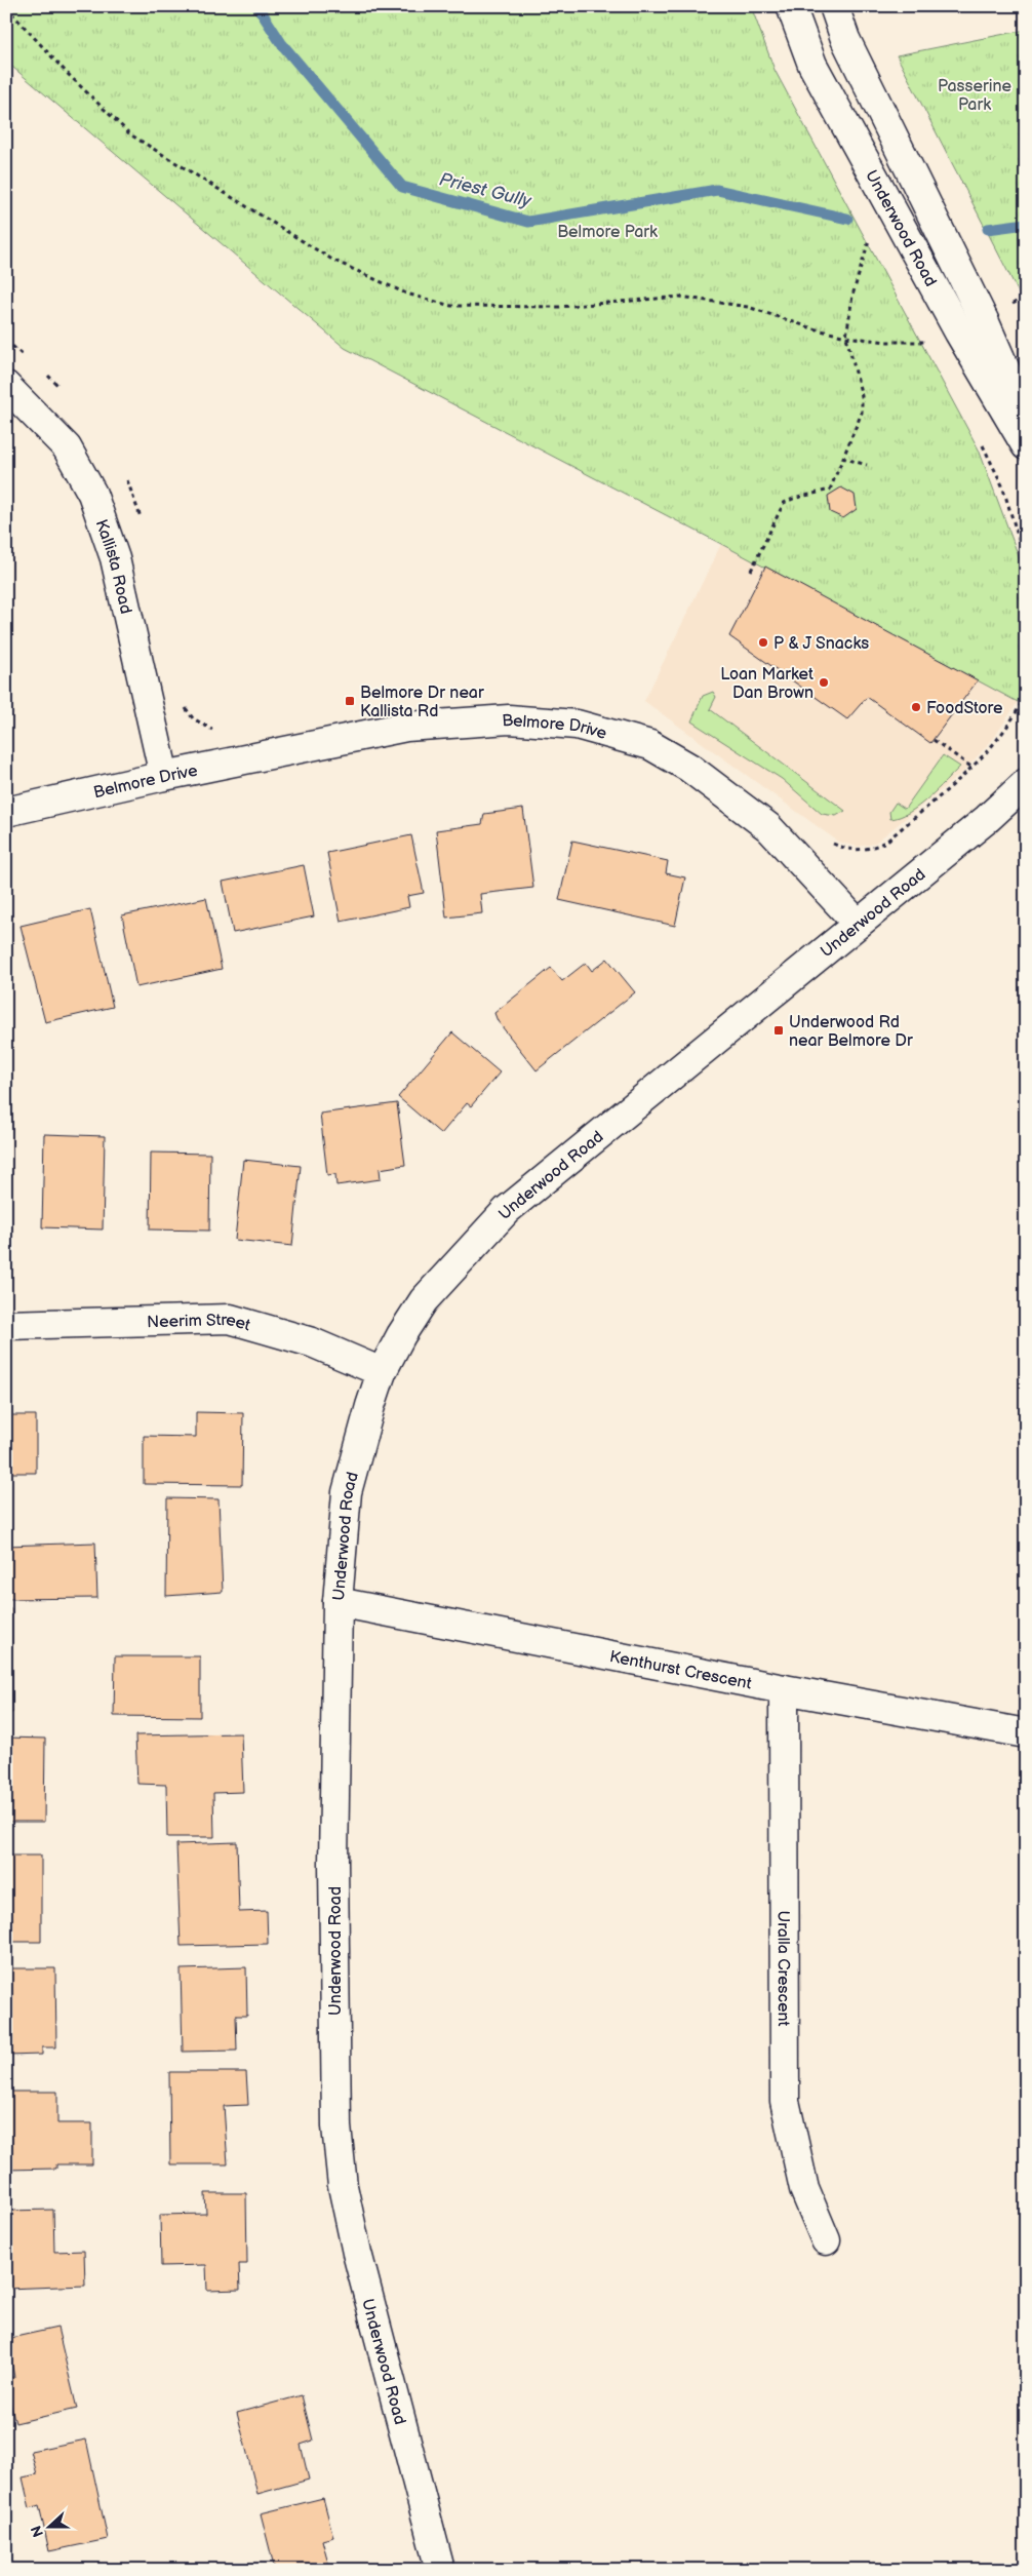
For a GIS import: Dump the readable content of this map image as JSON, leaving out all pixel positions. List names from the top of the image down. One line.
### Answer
{"streets":{"street":["Underwood Road","Kallista Road","Belmore Drive","Neerim Street","Kenthurst Crescent","Uralla Crescent"]},"crossings":[["Underwood Road","Belmore Drive"],["Underwood Road","Neerim Street"],["Underwood Road","Kenthurst Crescent"],["Kallista Road","Belmore Drive"],["Kenthurst Crescent","Uralla Crescent"]],"water":["Priest Gully"],"parks":["Passerine Park","Belmore Park"],"places":{"other":["P & J Snacks","Loan Market Dan Brown","FoodStore"],"transit":["Belmore Dr near Kallista Rd","Underwood Rd near Belmore Dr"]},"north":"left"}
